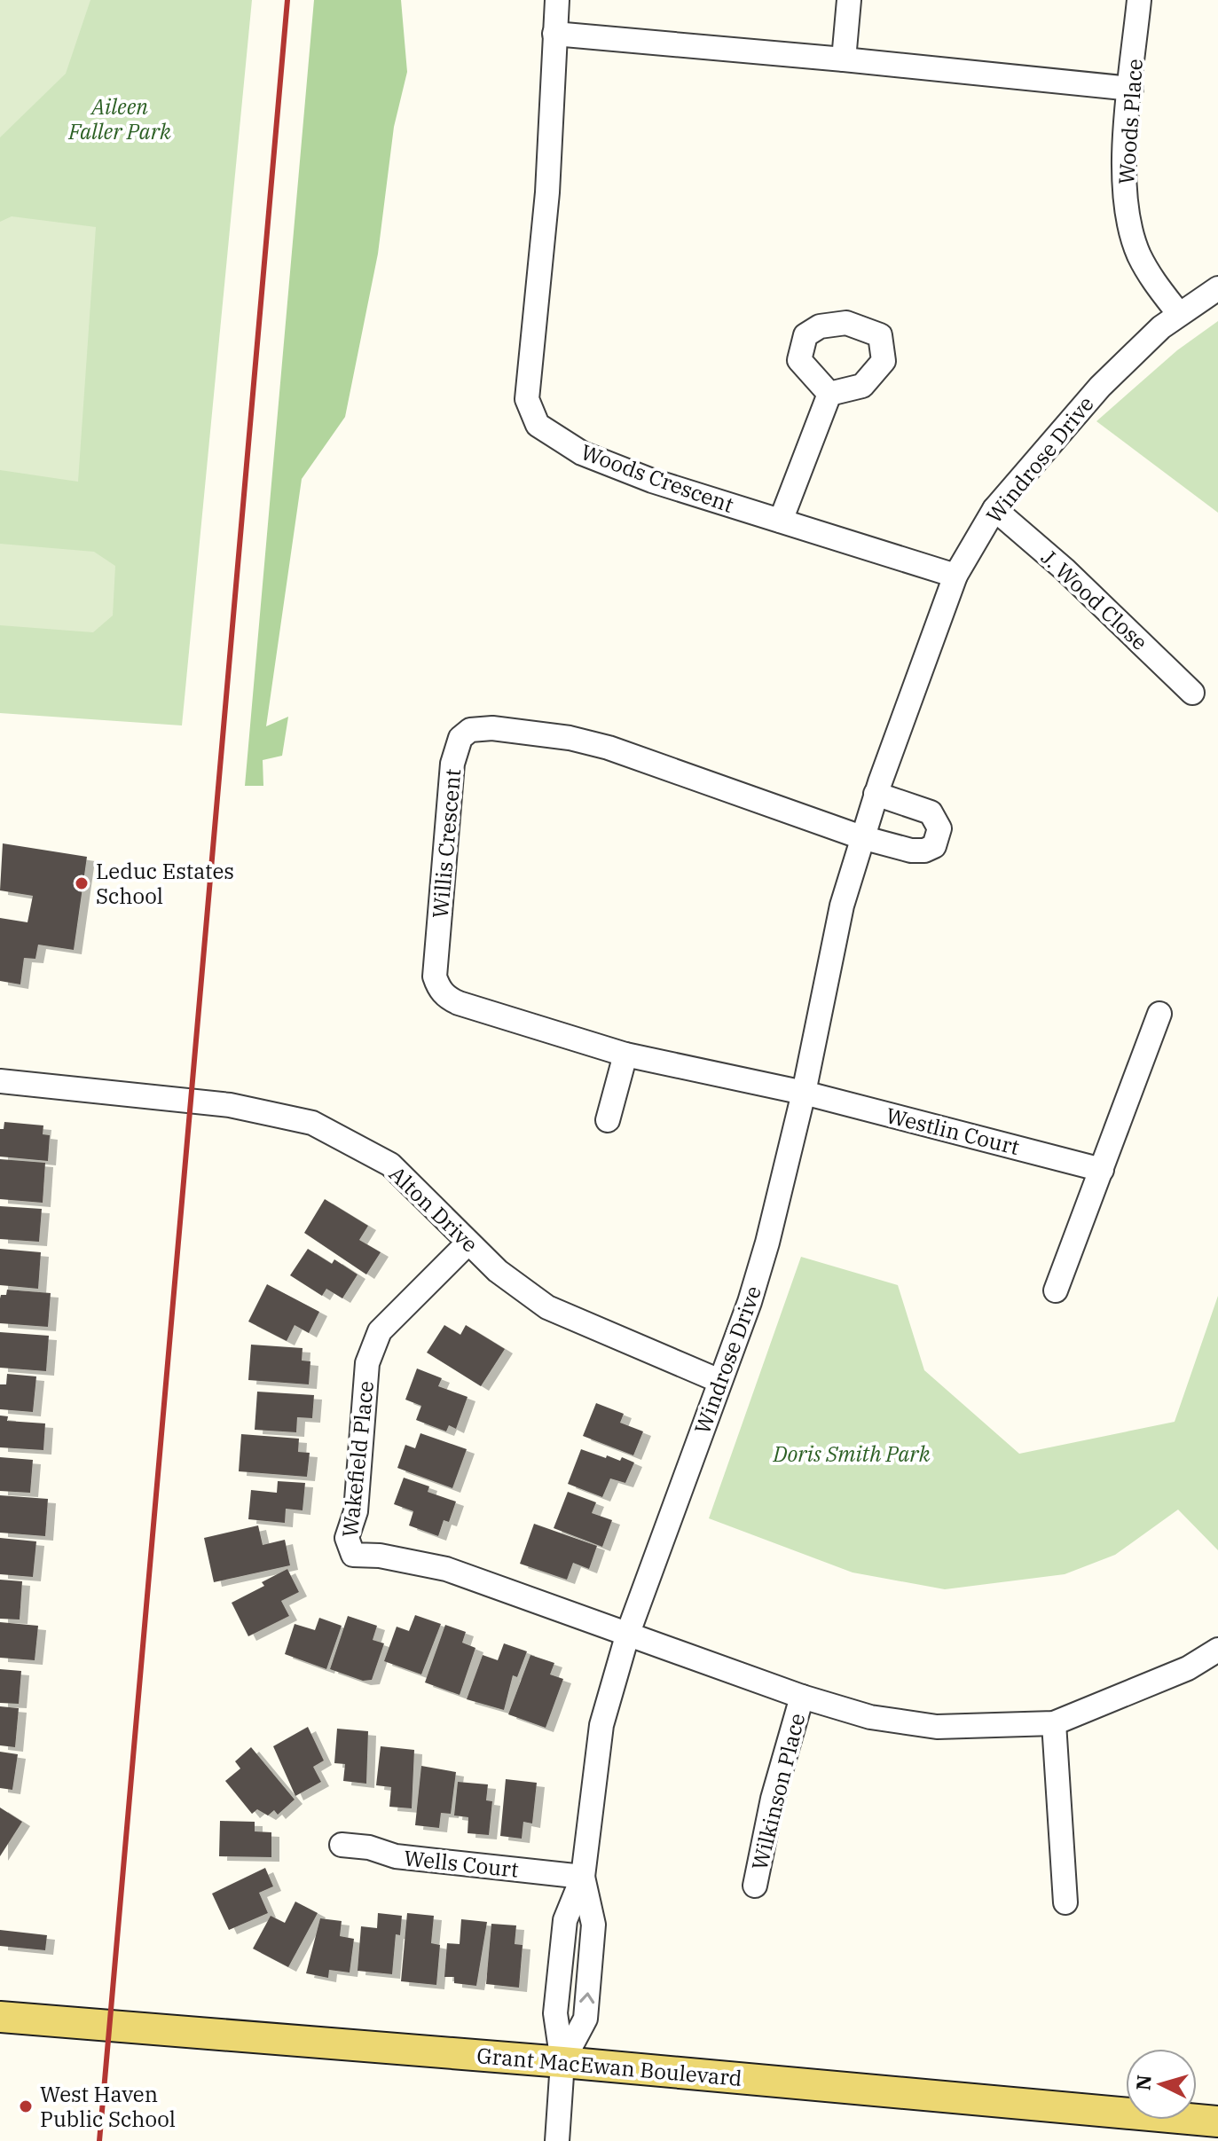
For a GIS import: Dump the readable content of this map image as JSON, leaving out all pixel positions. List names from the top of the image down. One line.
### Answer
{"streets":{"main road":["Grant MacEwan Boulevard"],"street":["Woods Place","Windrose Drive","Woods Crescent","J. Wood Close","Willis Crescent","Westlin Court","Alton Drive","Wakefield Place","Wilkinson Place","Wells Court"]},"crossings":[["Woods Place","Windrose Drive"],["Windrose Drive","Woods Crescent"],["Windrose Drive","J. Wood Close"],["Windrose Drive","Willis Crescent"],["Windrose Drive","Westlin Court"],["Windrose Drive","Alton Drive"],["Windrose Drive","Wakefield Place"],["Windrose Drive","Wilkinson Place"],["Windrose Drive","Wells Court"],["Windrose Drive","Grant MacEwan Boulevard"],["Willis Crescent","Westlin Court"],["Alton Drive","Wakefield Place"],["Wakefield Place","Wilkinson Place"]],"parks":["Aileen Faller Park","Doris Smith Park"],"places":["Leduc Estates School","West Haven Public School"],"north":"left"}
